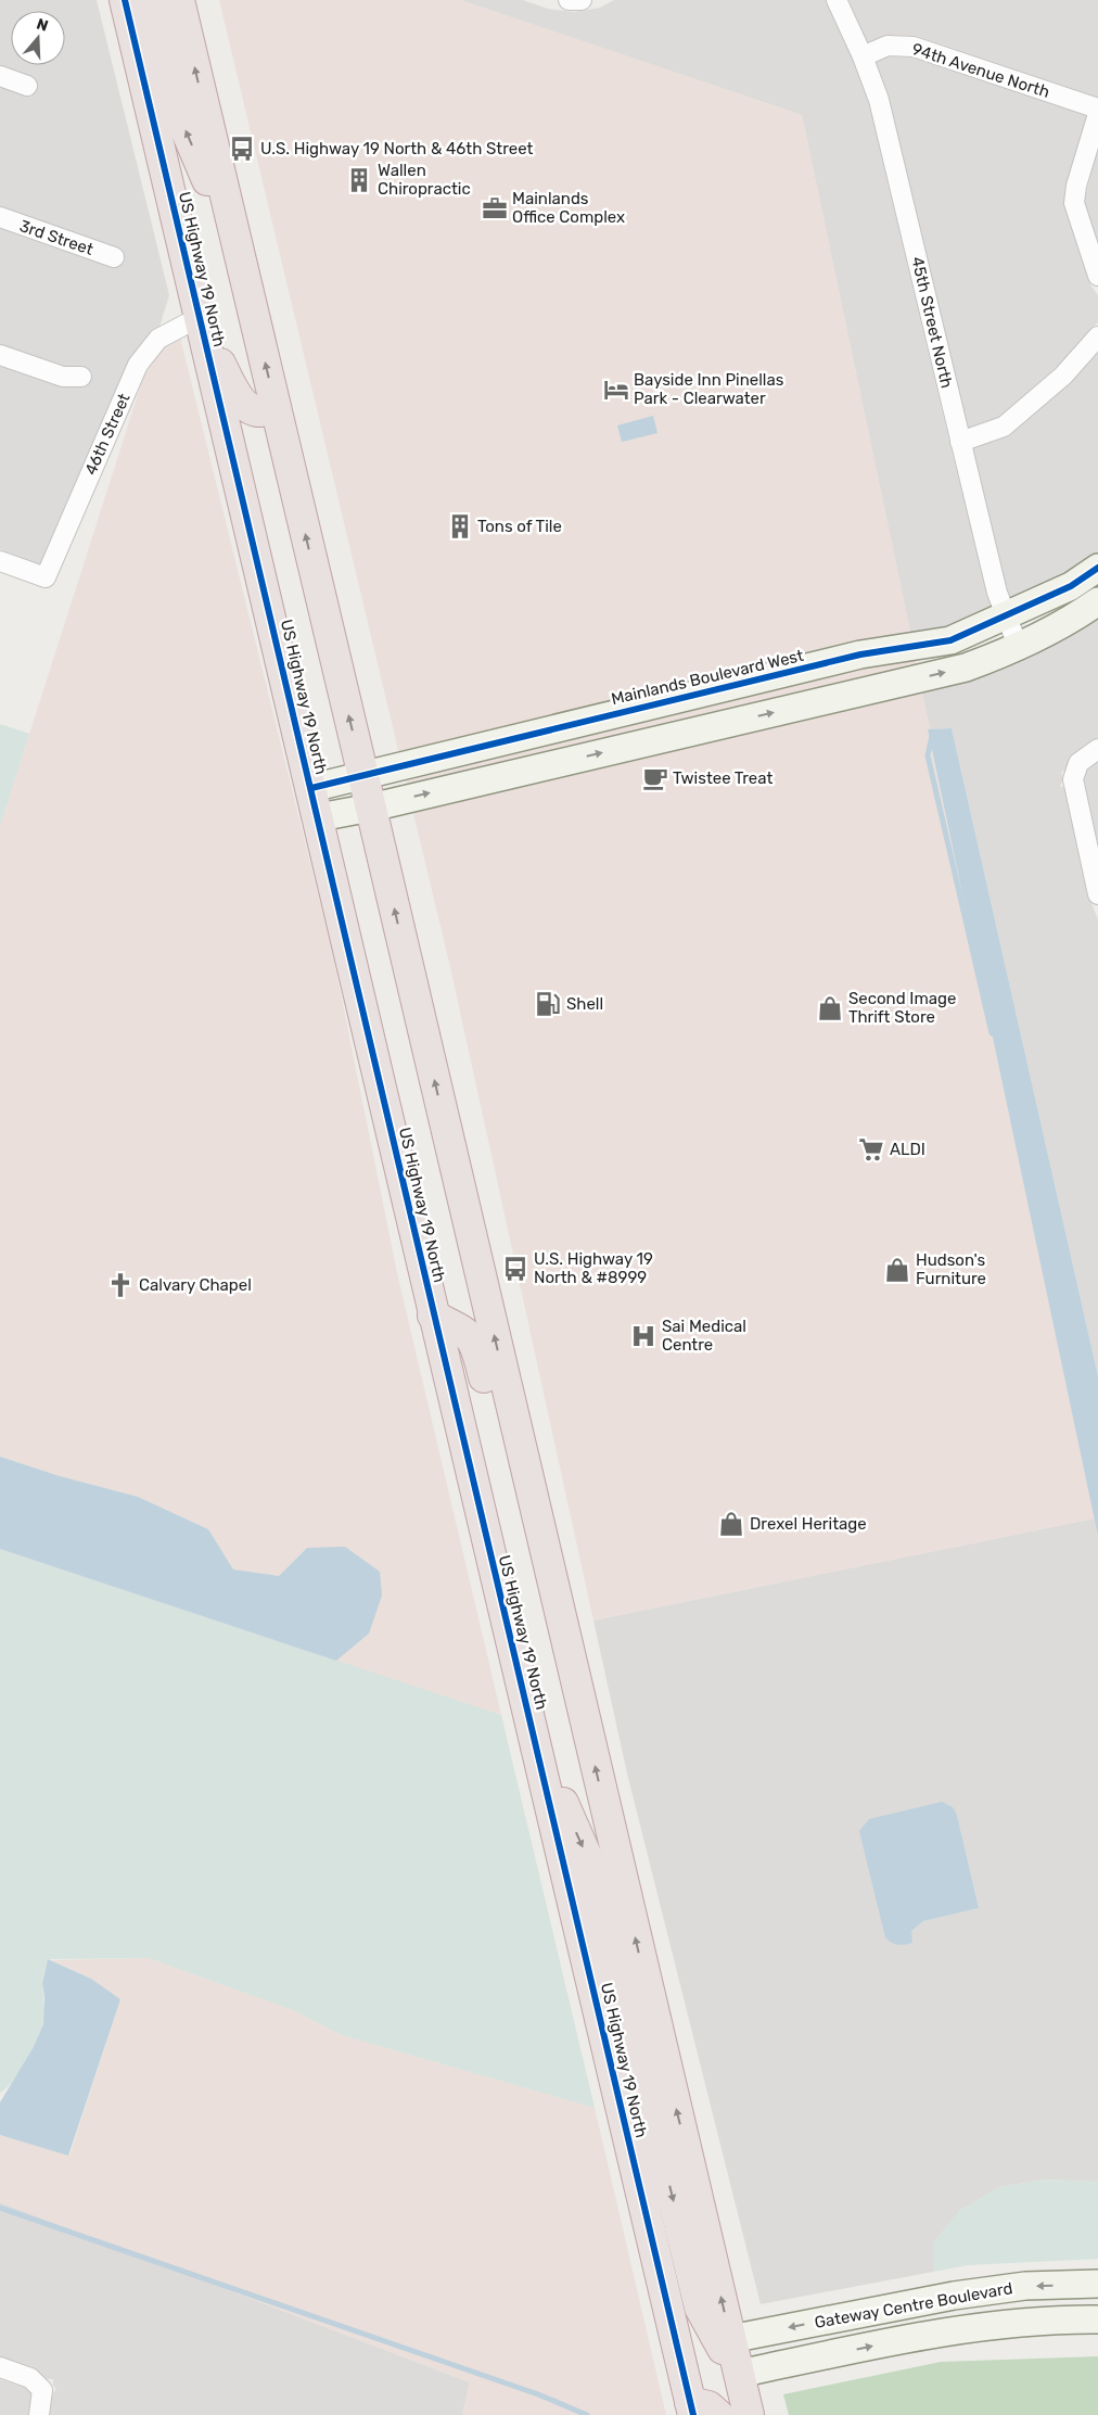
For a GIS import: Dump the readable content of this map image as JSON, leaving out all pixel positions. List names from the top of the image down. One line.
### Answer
{"streets":{"highway":["US Highway 19 North"],"street":["94th Avenue North","3rd Street","45th Street North","46th Street","Mainlands Boulevard West","Gateway Centre Boulevard"]},"crossings":[["94th Avenue North","45th Street North"],["US Highway 19 North","46th Street"],["US Highway 19 North","Mainlands Boulevard West"],["45th Street North","Mainlands Boulevard West"]],"places":{"bus stop":["U.S. Highway 19 North & 46th Street","U.S. Highway 19 North & #8999"],"building":["Wallen Chiropractic","Tons of Tile"],"office":["Mainlands Office Complex"],"hotel":["Bayside Inn Pinellas Park - Clearwater"],"cafe":["Twistee Treat"],"fuel station":["Shell"],"shop":["Second Image Thrift Store","Hudson's Furniture","Drexel Heritage"],"supermarket":["ALDI"],"church":["Calvary Chapel"],"hospital":["Sai Medical Centre"]},"north":"top"}
